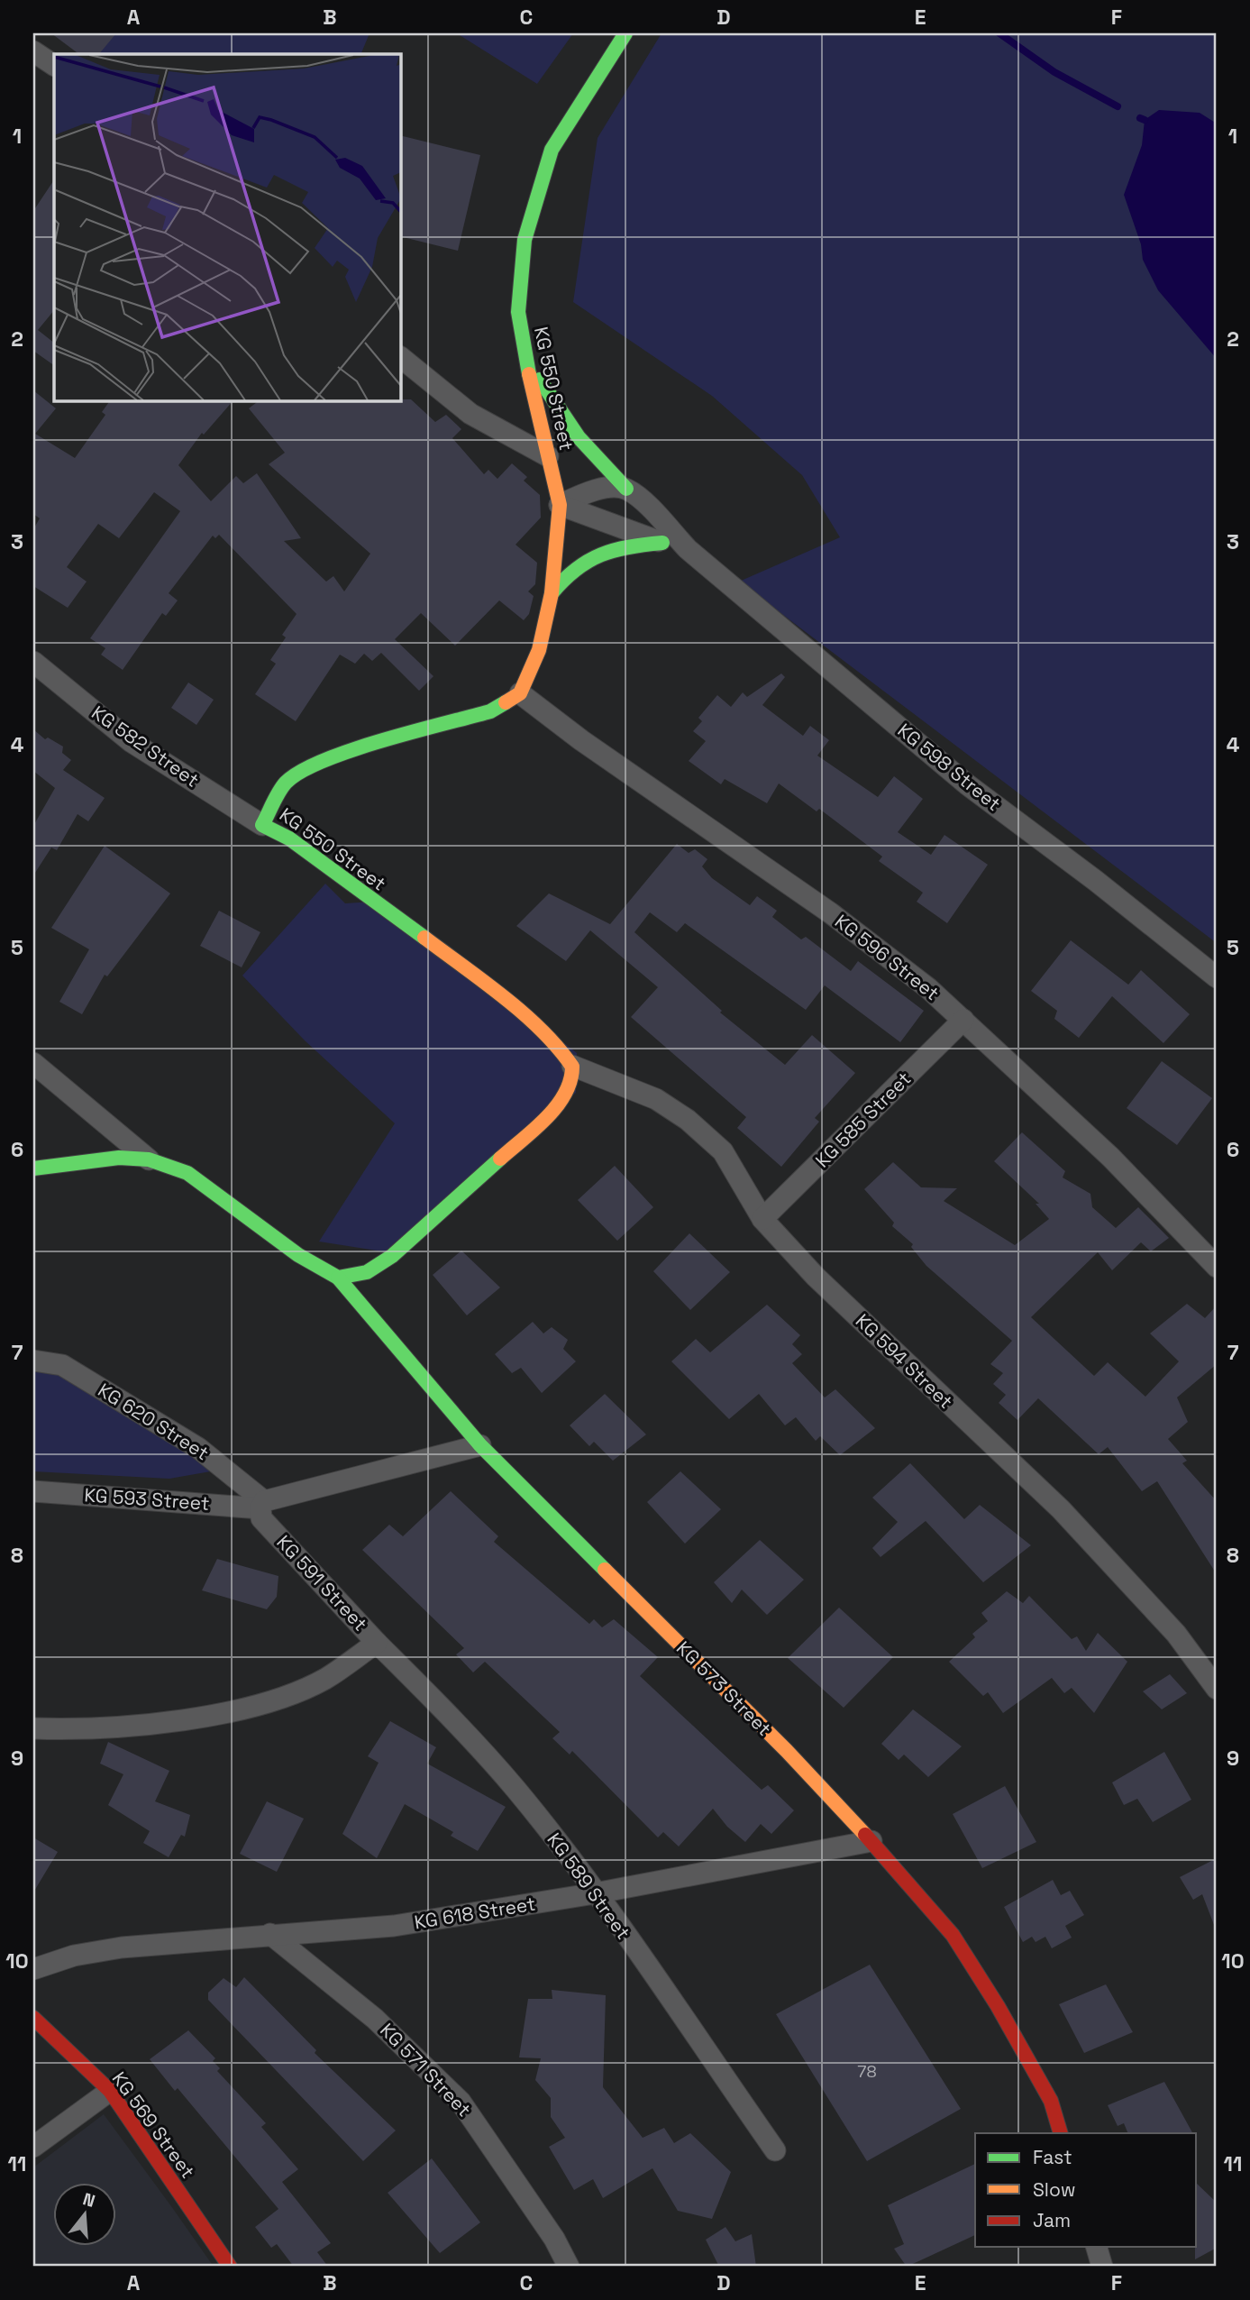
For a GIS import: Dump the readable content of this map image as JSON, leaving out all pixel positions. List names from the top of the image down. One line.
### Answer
{"streets":{"street":["KG 550 Street","KG 582 Street","KG 598 Street","KG 596 Street","KG 585 Street","KG 594 Street","KG 620 Street","KG 593 Street","KG 591 Street","KG 573 Street","KG 589 Street","KG 618 Street","KG 571 Street","KG 569 Street"]},"crossings":[["KG 550 Street","KG 582 Street"],["KG 550 Street","KG 598 Street"],["KG 550 Street","KG 596 Street"],["KG 550 Street","KG 594 Street"],["KG 596 Street","KG 585 Street"],["KG 585 Street","KG 594 Street"],["KG 620 Street","KG 593 Street"],["KG 620 Street","KG 591 Street"],["KG 593 Street","KG 591 Street"],["KG 591 Street","KG 589 Street"],["KG 573 Street","KG 618 Street"],["KG 589 Street","KG 618 Street"],["KG 618 Street","KG 571 Street"]],"house_numbers":["78"],"legend":["Fast","Slow","Jam"],"north":"top","grid":{"columns":["A","B","C","D","E","F"],"rows":["1","2","3","4","5","6","7","8","9","10","11"]}}
